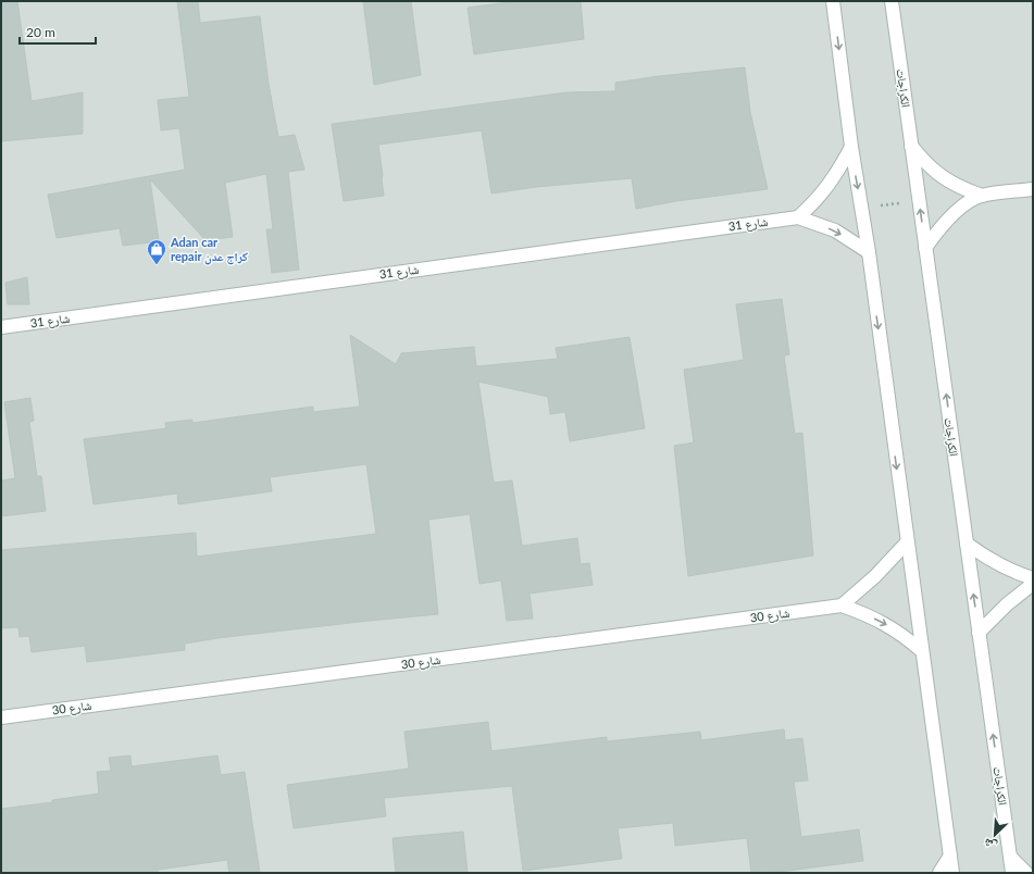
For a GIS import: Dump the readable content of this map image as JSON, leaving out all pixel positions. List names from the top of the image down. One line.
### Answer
{"streets":{"street":["الكراجات","شارع 31","شارع 30"]},"places":{"shop":["Adan car repair كراج عدن"]},"scale_bar":"20 m","north":"bottom left"}
